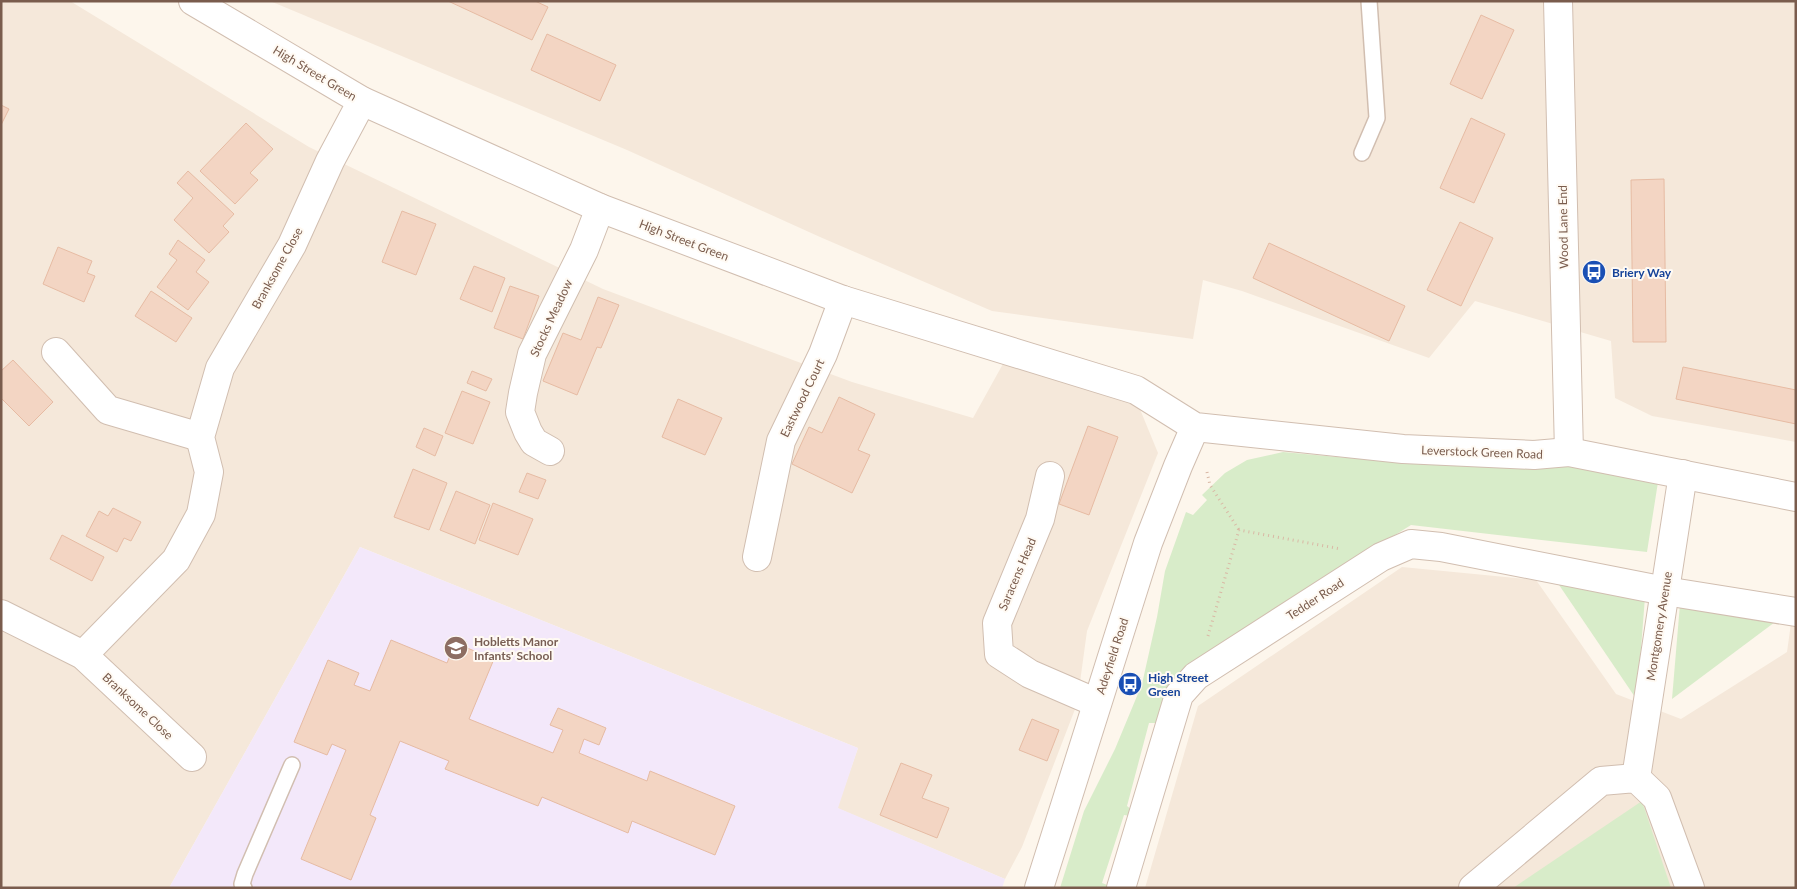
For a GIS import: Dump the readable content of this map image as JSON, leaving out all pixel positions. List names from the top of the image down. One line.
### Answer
{"streets":{"street":["High Street Green","Wood Lane End","Branksome Close","Stocks Meadow","Eastwood Court","Leverstock Green Road","Saracens Head","Tedder Road","Montgomery Avenue","Adeyfield Road"]},"crossings":[["High Street Green","Branksome Close"],["High Street Green","Stocks Meadow"],["High Street Green","Eastwood Court"],["High Street Green","Leverstock Green Road"],["High Street Green","Adeyfield Road"],["Wood Lane End","Leverstock Green Road"],["Leverstock Green Road","Montgomery Avenue"],["Leverstock Green Road","Adeyfield Road"],["Saracens Head","Adeyfield Road"],["Tedder Road","Montgomery Avenue"]],"places":{"bus stop":["Briery Way","High Street Green"],"school or university":["Hobletts Manor Infants' School"]}}
